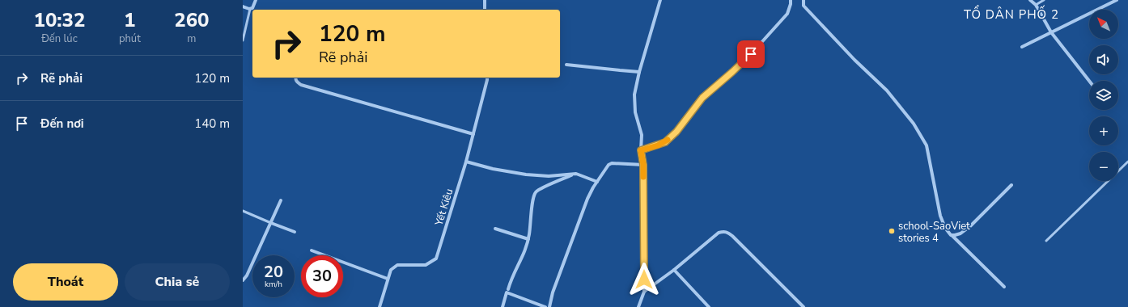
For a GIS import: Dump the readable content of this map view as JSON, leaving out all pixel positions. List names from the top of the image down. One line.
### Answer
{"streets":{"street":["Yết Kiêu"]},"districts":["TỔ DÂN PHỐ 2"],"places":["school-SaoViet stories 4"],"north":"top left","page":{"eta":["10:32","Đến lúc","1","phút","260","m"],"map_buttons":["+","−"],"turn":["120 m","Rẽ phải"],"list":[{"name":"Rẽ phải","value":"120 m"},{"name":"Đến nơi","value":"140 m"}],"speed":"20 km/h","limit":"30","buttons":["Thoát","Chia sẻ"]}}
